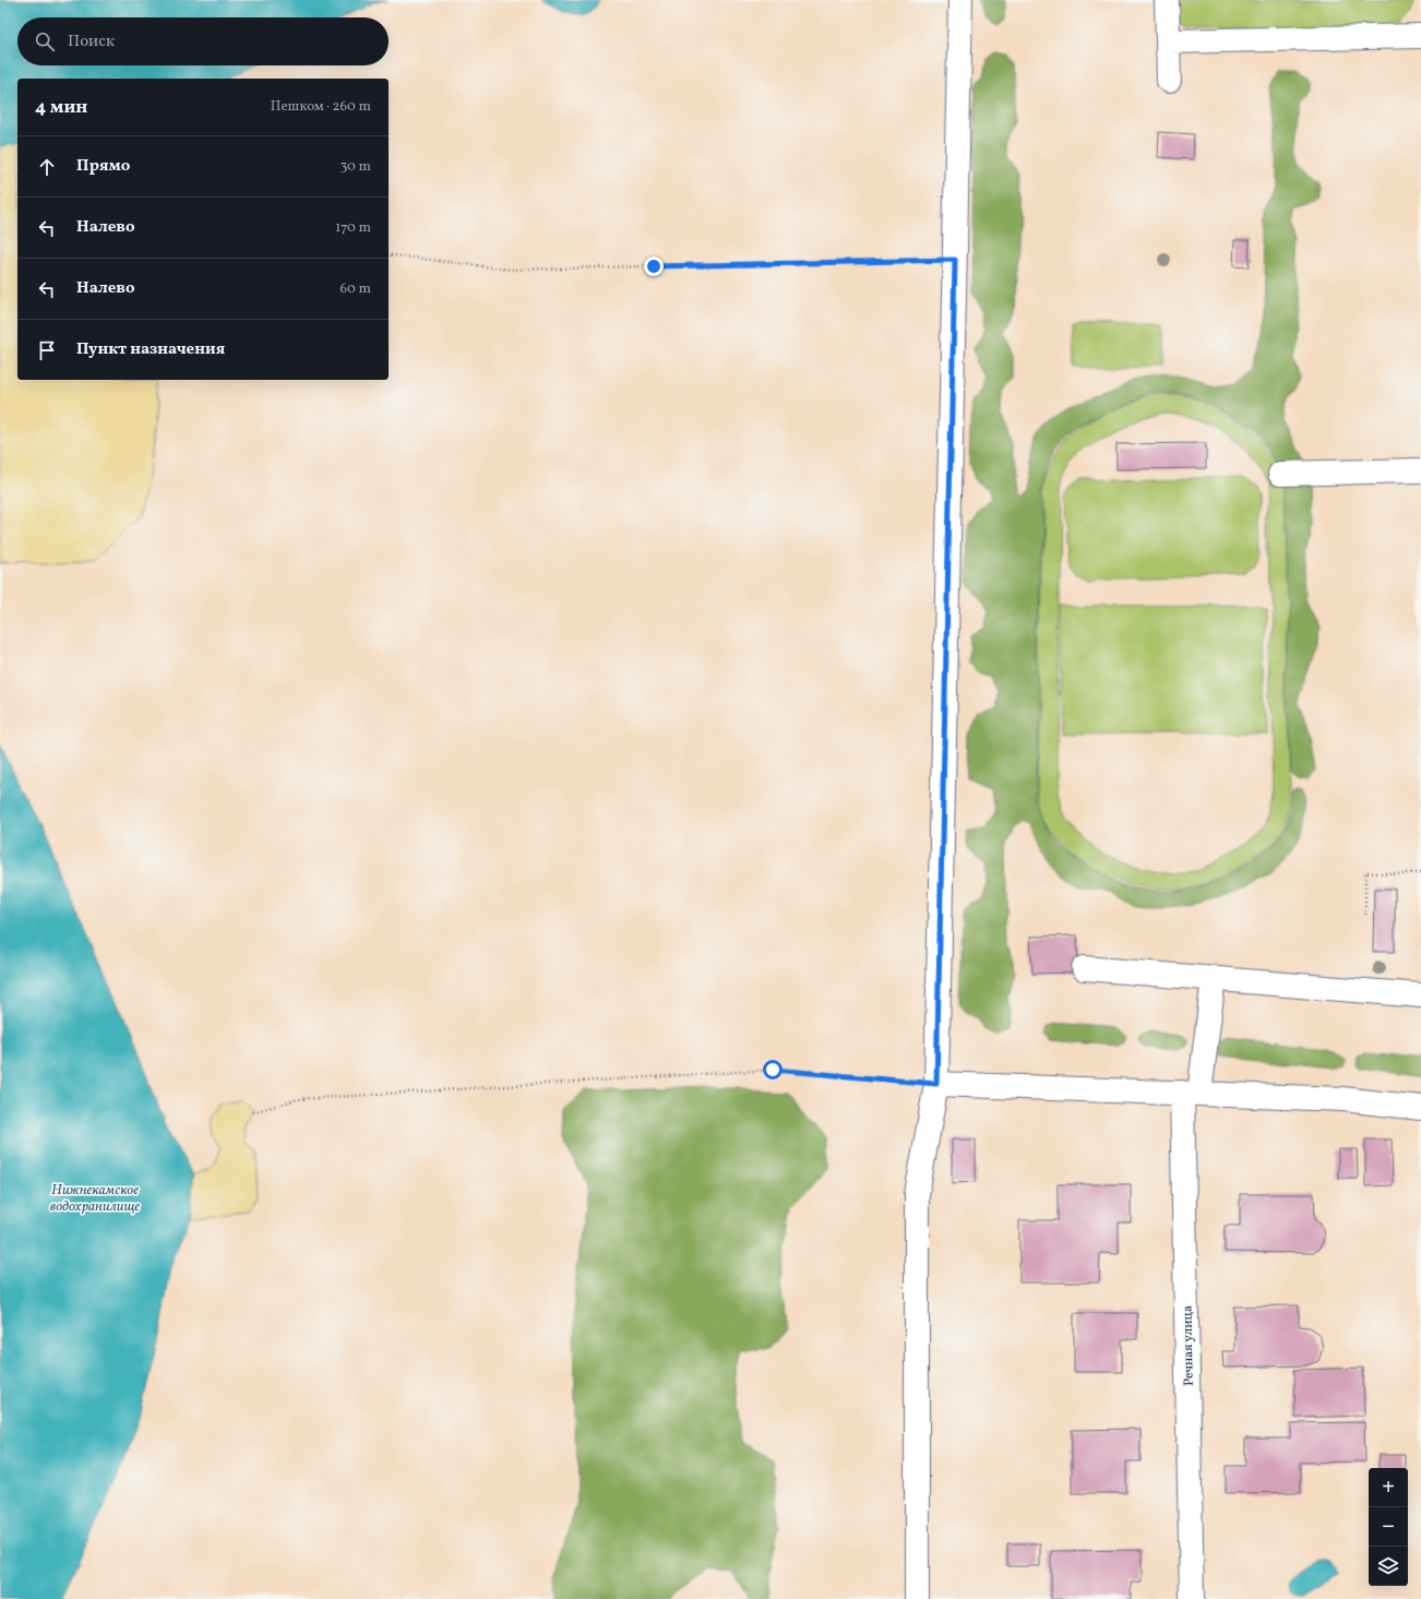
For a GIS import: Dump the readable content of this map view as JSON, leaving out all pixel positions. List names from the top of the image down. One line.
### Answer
{"streets":{"street":["Речная улица"]},"water":["Нижнекамское водохранилище"],"page":{"search":"Поиск","heading":["4 мин","Пешком · 260 m"],"list":[["Прямо","30 m"],["Налево","170 m"],["Налево","60 m"],"Пункт назначения"],"map_buttons":["+","−"]}}
